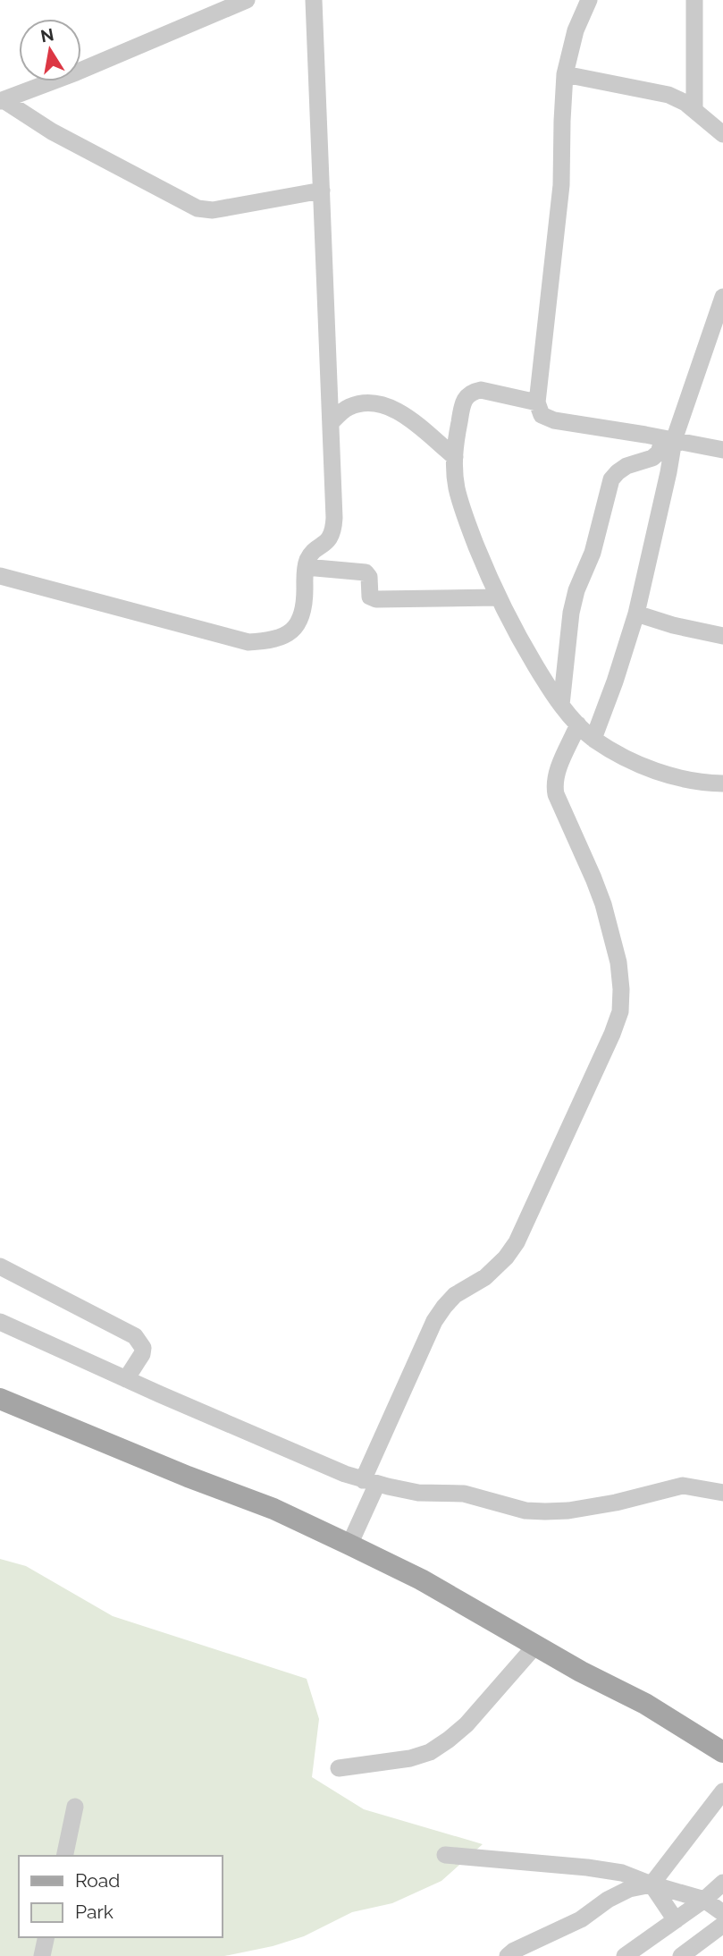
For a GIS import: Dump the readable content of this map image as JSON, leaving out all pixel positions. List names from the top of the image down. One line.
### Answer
{"legend":["Road","Park"],"north":"top"}
